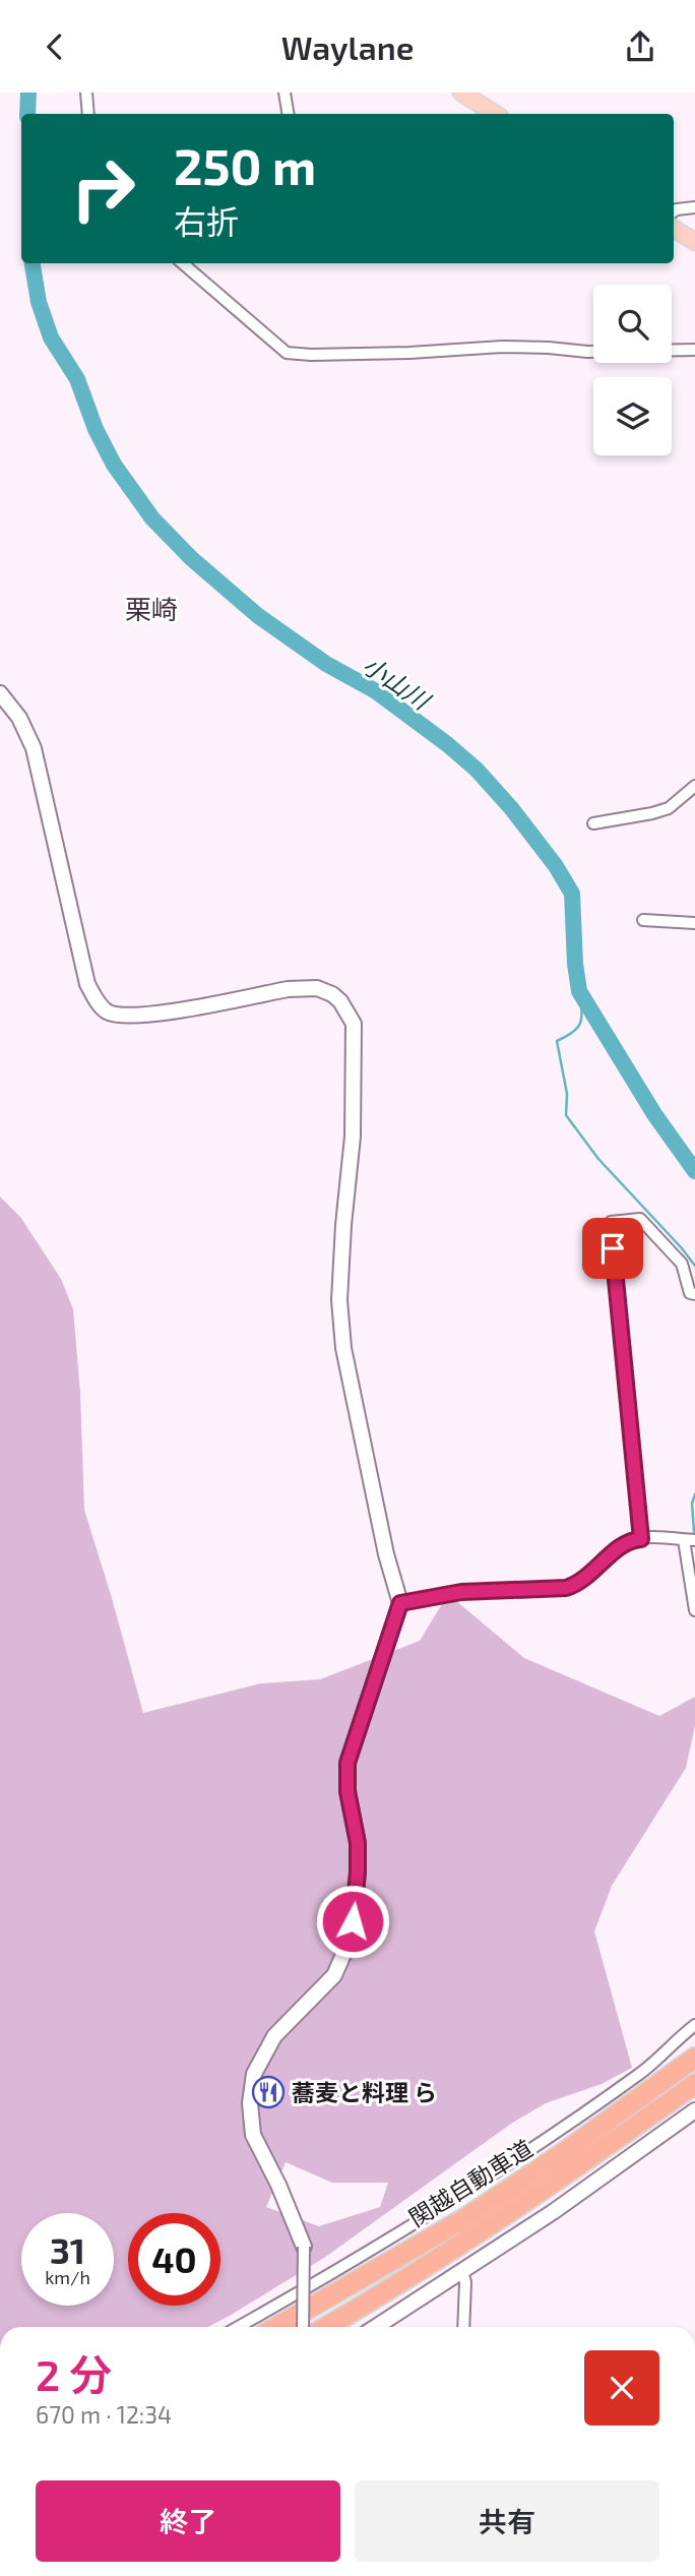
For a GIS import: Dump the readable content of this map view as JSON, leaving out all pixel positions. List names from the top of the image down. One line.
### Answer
{"streets":{"highway":["関越自動車道"]},"districts":["栗崎"],"water":["小山川"],"places":{"restaurant":["蕎麦と料理 ら"]},"page":{"header":"Waylane","turn":["250 m","右折"],"speed":"31 km/h","limit":"40","heading":["2 分","670 m · 12:34"],"buttons":["終了","共有"]}}
